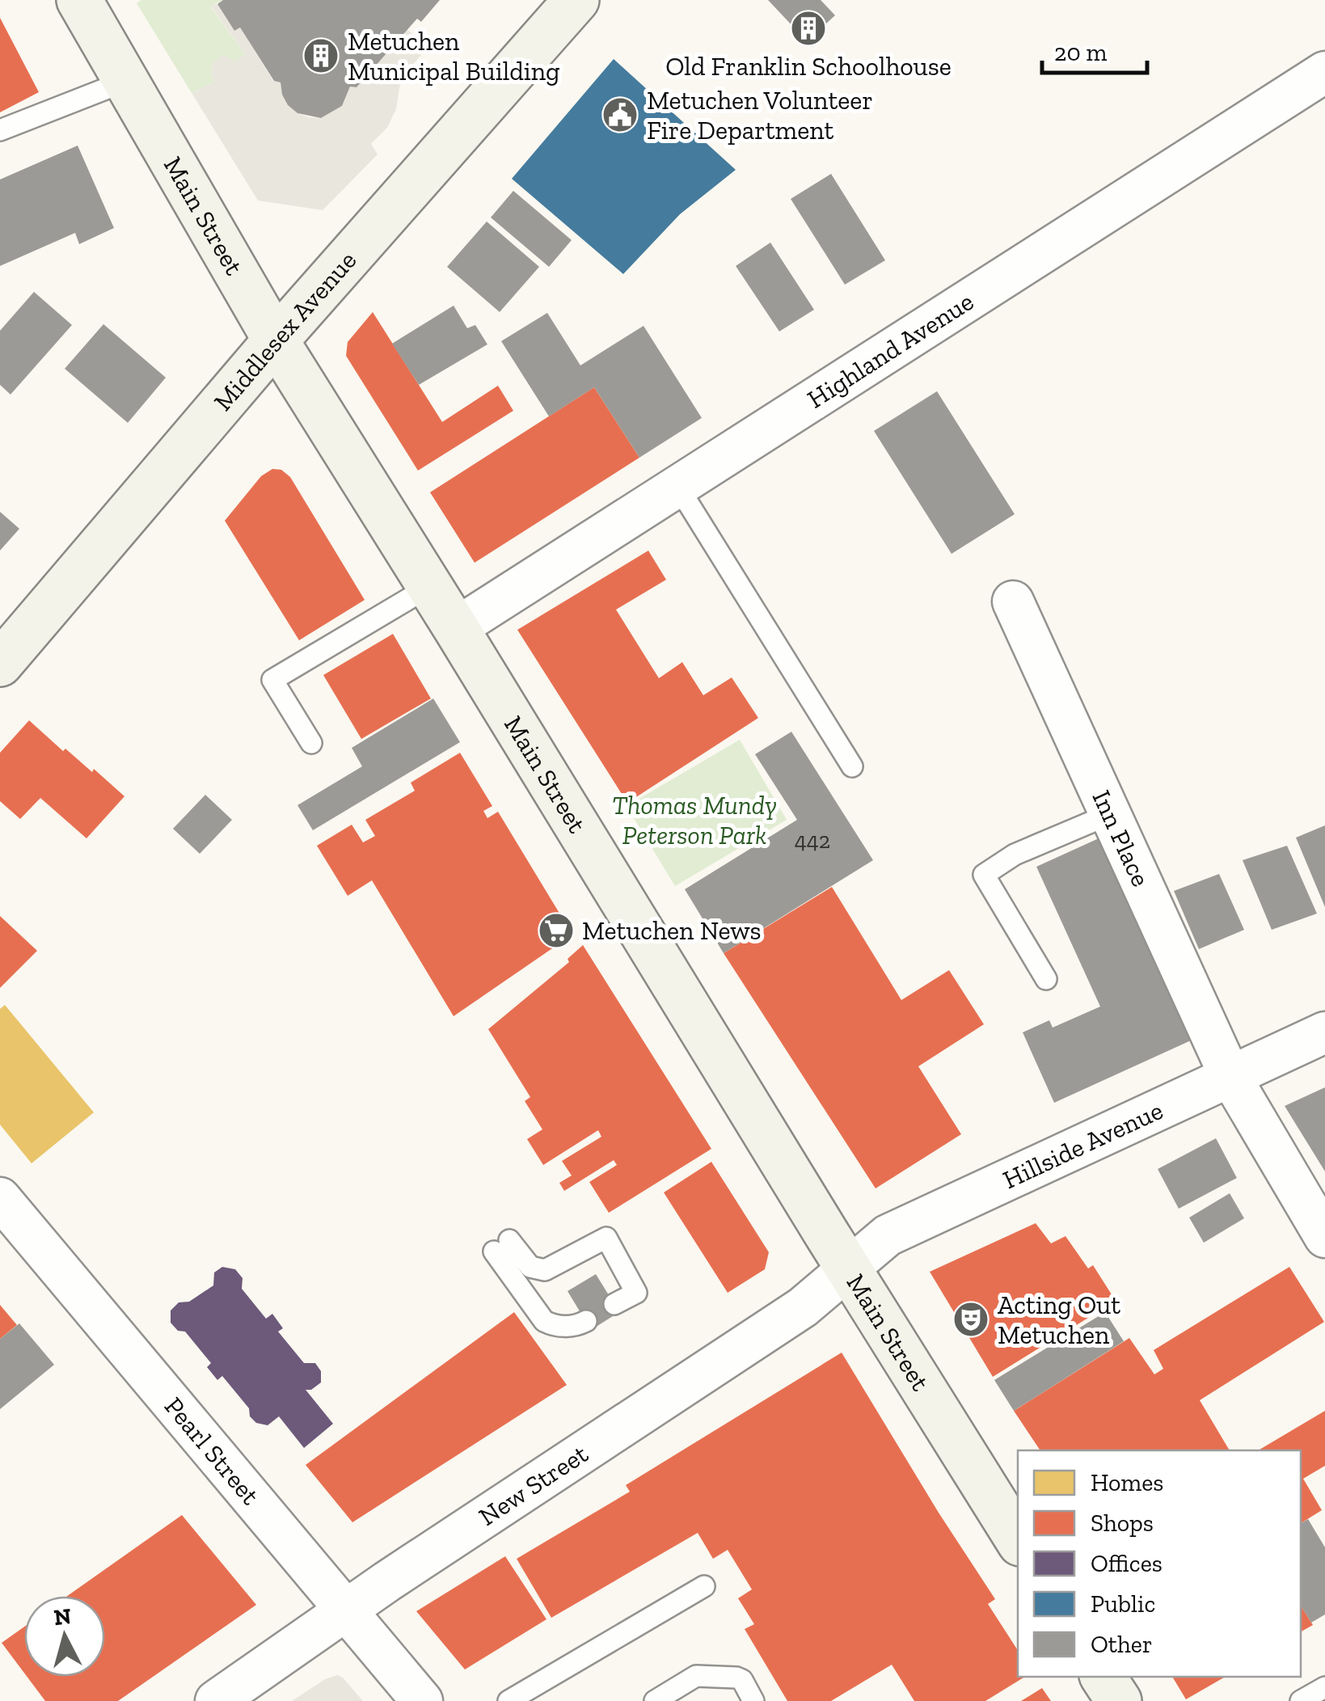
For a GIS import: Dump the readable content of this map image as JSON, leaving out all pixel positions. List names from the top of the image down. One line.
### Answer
{"streets":{"main road":["Main Street","Middlesex Avenue"],"street":["Highland Avenue","Inn Place","Hillside Avenue","Pearl Street","New Street"]},"crossings":[["Main Street","Middlesex Avenue"],["Main Street","Highland Avenue"],["Main Street","Hillside Avenue"],["Main Street","New Street"],["Inn Place","Hillside Avenue"],["Hillside Avenue","New Street"],["Pearl Street","New Street"]],"parks":["Thomas Mundy Peterson Park"],"places":{"building":["Old Franklin Schoolhouse","Metuchen Municipal Building"],"public building":["Metuchen Volunteer Fire Department"],"supermarket":["Metuchen News"],"theatre":["Acting Out Metuchen"]},"house_numbers":["442"],"legend":["Homes","Shops","Offices","Public","Other"],"scale_bar":"20 m","north":"top"}
